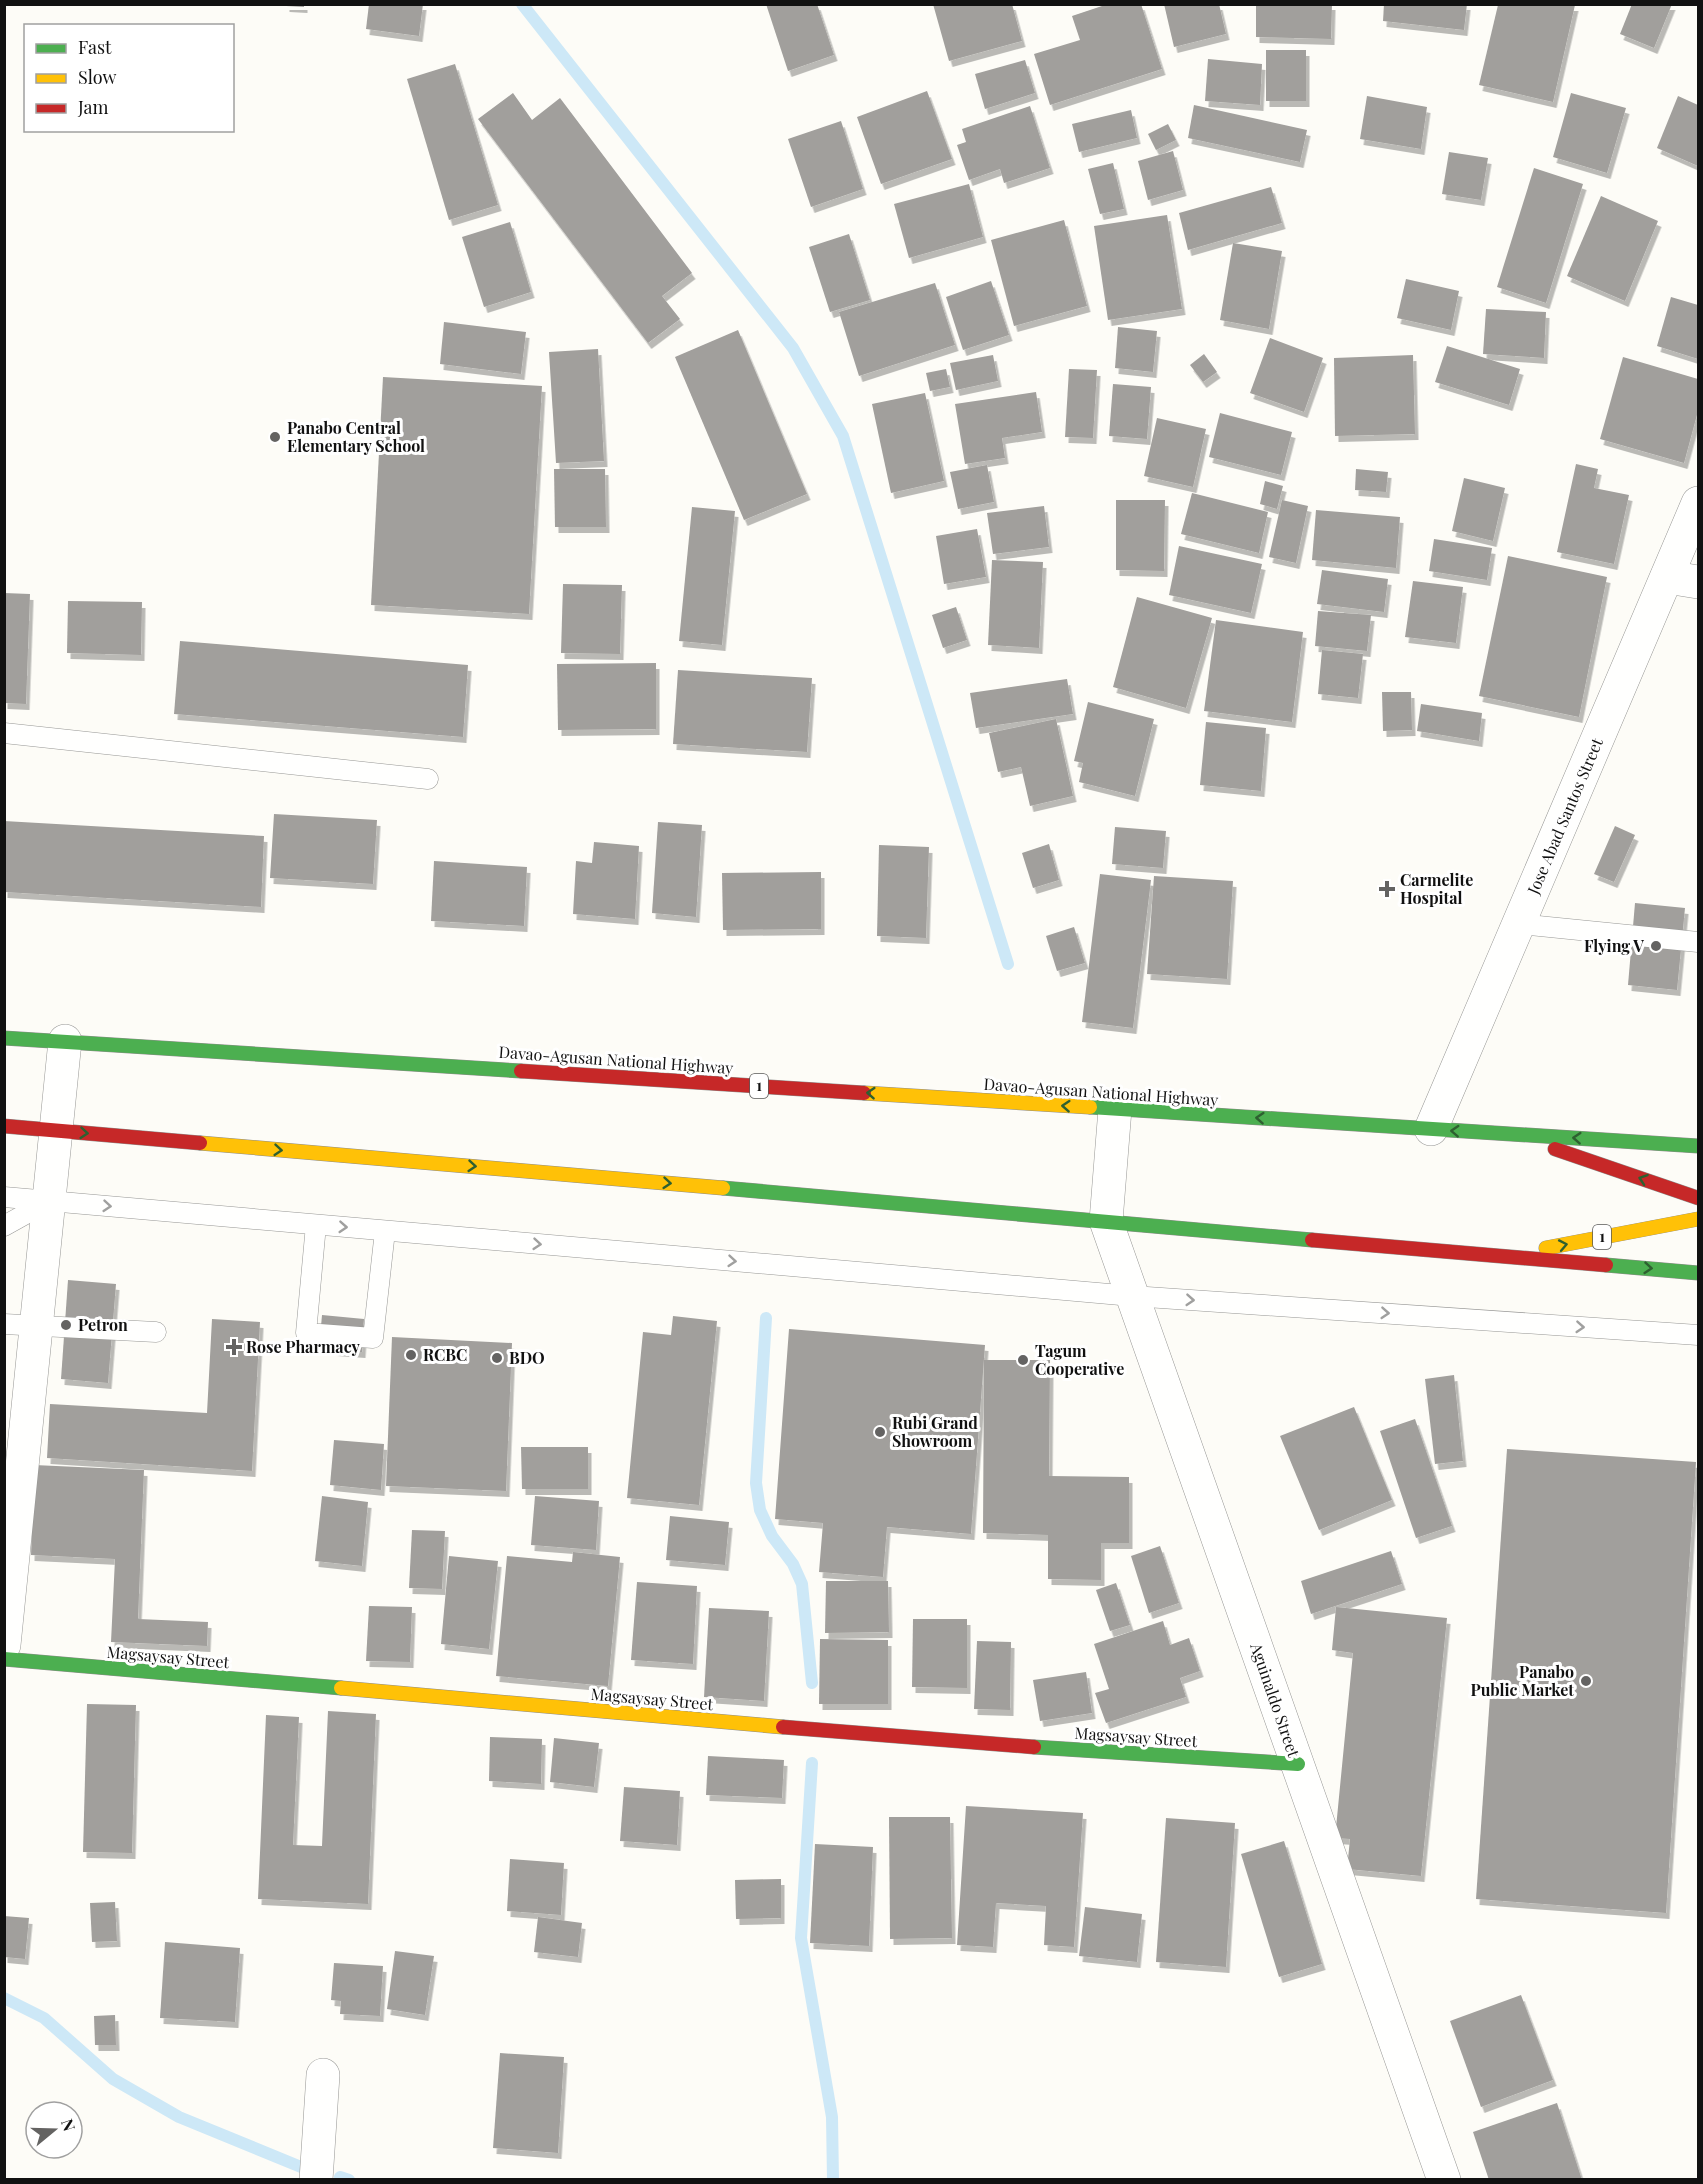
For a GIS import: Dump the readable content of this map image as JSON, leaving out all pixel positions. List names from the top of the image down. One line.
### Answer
{"streets":{"main road":["Davao-Agusan National Highway","1","Magsaysay Street"],"street":["Jose Abad Santos Street","Aguinaldo Street"]},"crossings":[["Jose Abad Santos Street","Davao-Agusan National Highway"],["1","Aguinaldo Street"],["Magsaysay Street","Aguinaldo Street"]],"places":{"other":["Panabo Central Elementary School","Flying V","Petron","RCBC","BDO","Tagum Cooperative","Rubi Grand Showroom","Panabo Public Market"],"health":["Carmelite Hospital","Rose Pharmacy"]},"legend":["Fast","Slow","Jam"],"north":"right"}
